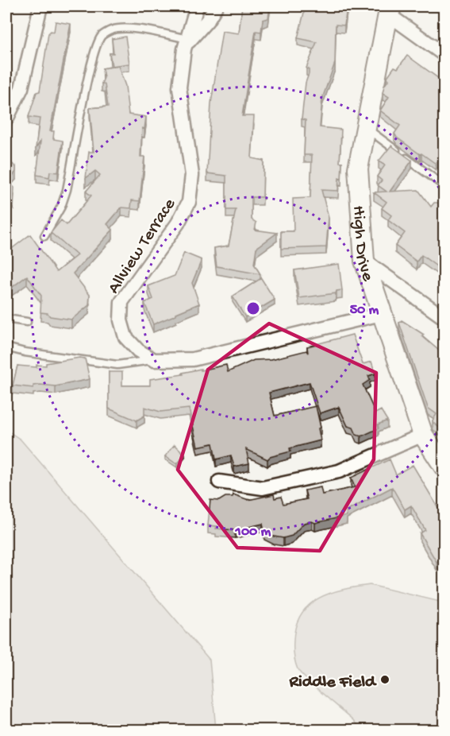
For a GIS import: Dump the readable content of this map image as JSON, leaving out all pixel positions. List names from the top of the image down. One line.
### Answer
{"streets":{"street":["High Drive","Allview Terrace"]},"places":["Riddle Field"],"rings":["50 m","100 m"]}
